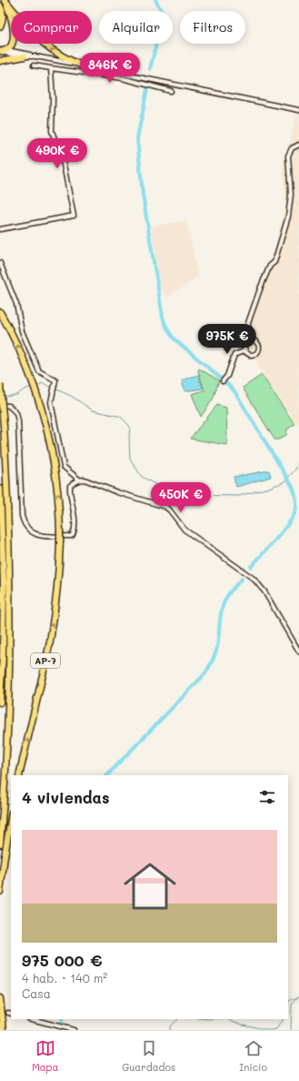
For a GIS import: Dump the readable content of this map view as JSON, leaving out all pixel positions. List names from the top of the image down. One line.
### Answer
{"streets":{"highway":["AP-7"]},"page":{"chip":["Comprar","Alquilar","Filtros"],"price":["846K €","490K €","975K €","450K €"],"heading":"4 viviendas","list":[{"name":"975 000 €","note":"4 hab. · 140 m² · Casa"}],"tabs":["Mapa","Guardados","Inicio"]}}
